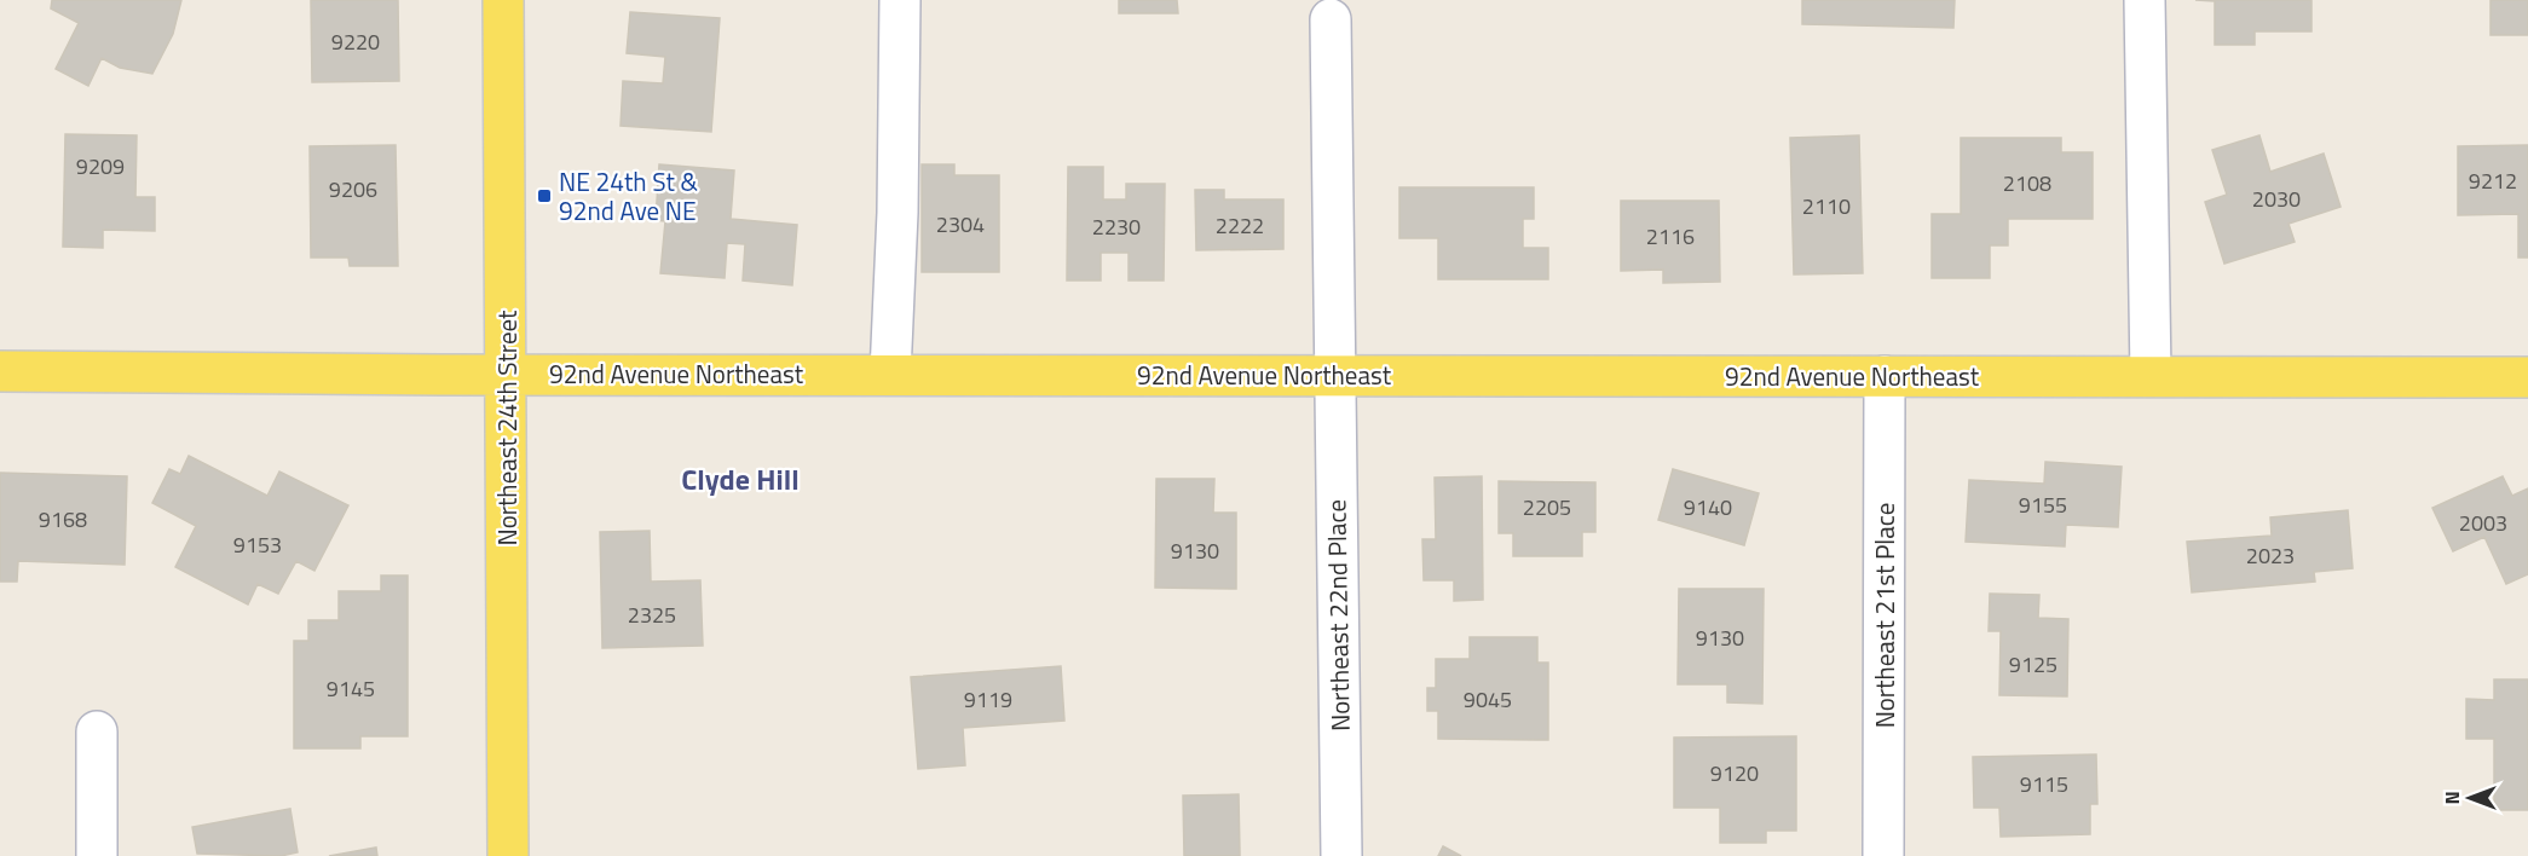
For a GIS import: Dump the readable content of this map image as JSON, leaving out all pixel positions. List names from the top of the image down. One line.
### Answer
{"streets":{"main road":["92nd Avenue Northeast","Northeast 24th Street"],"street":["Northeast 22nd Place","Northeast 21st Place"]},"crossings":[["92nd Avenue Northeast","Northeast 24th Street"],["92nd Avenue Northeast","Northeast 22nd Place"],["92nd Avenue Northeast","Northeast 21st Place"]],"districts":["Clyde Hill"],"places":{"transit":["NE 24th St & 92nd Ave NE"]},"house_numbers":["9220","9209","9212","2108","9206","2030","2110","2304","2222","2230","2116","9155","2205","9140","9168","2003","9153","9130","2023","2325","9130","9125","9145","9119","9045","9120","9115"],"north":"left"}
